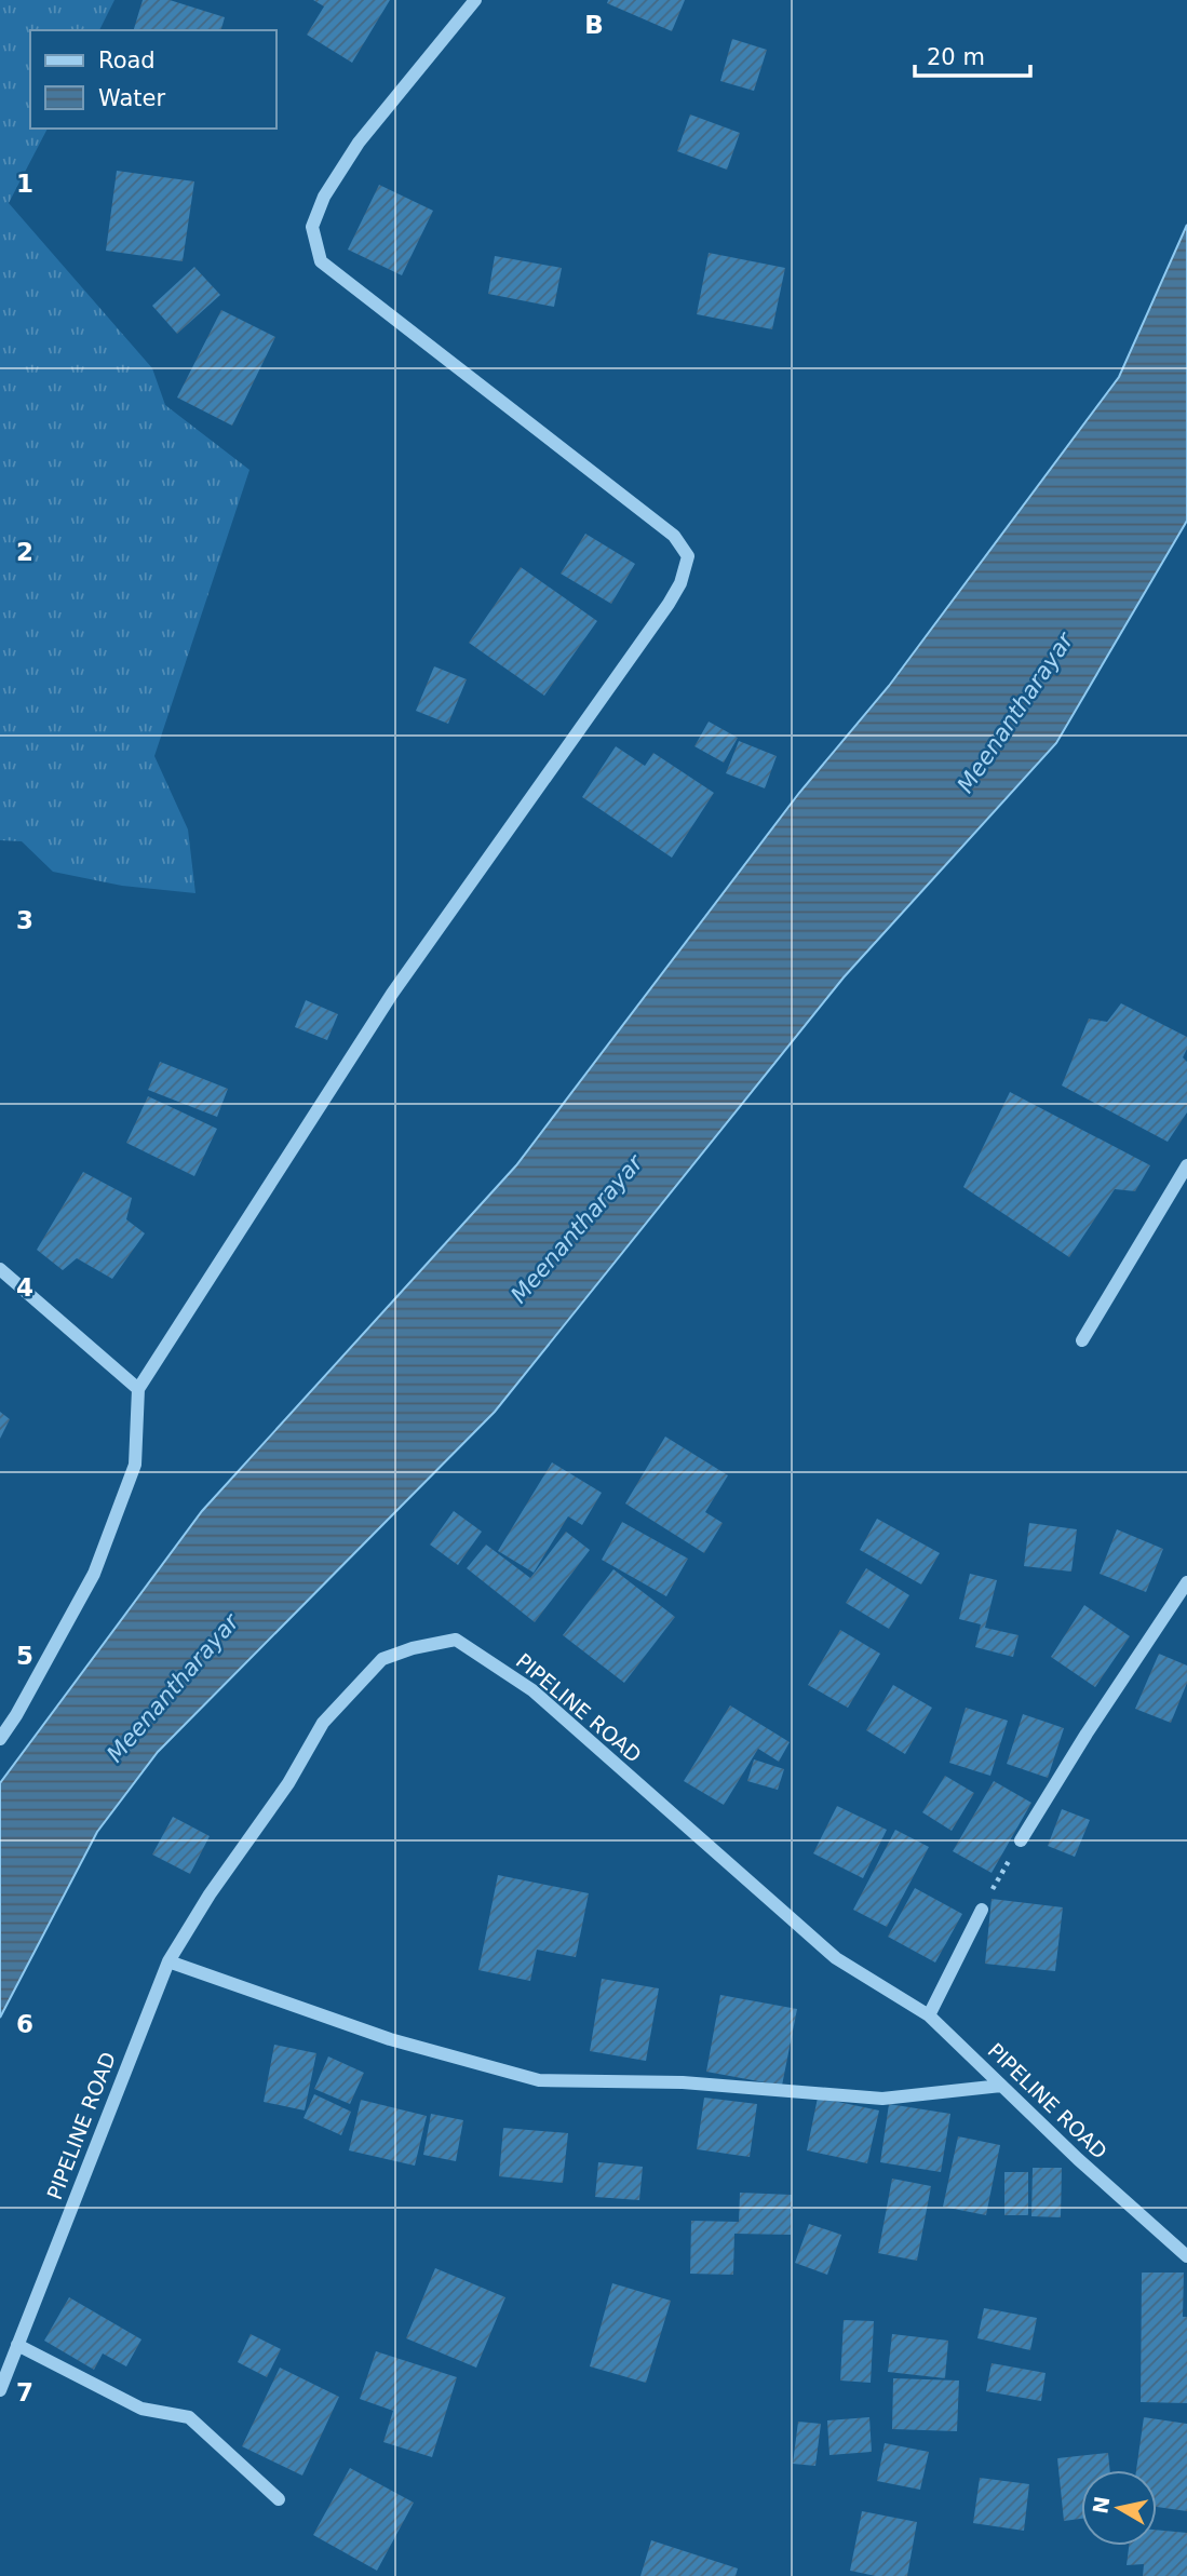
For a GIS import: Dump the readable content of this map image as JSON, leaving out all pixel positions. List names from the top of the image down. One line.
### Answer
{"streets":{"street":["PIPELINE ROAD"]},"water":["Meenantharayar"],"legend":["Road","Water"],"scale_bar":"20 m","north":"left","grid":{"columns":["B"],"rows":["1","2","3","4","5","6","7"]}}
